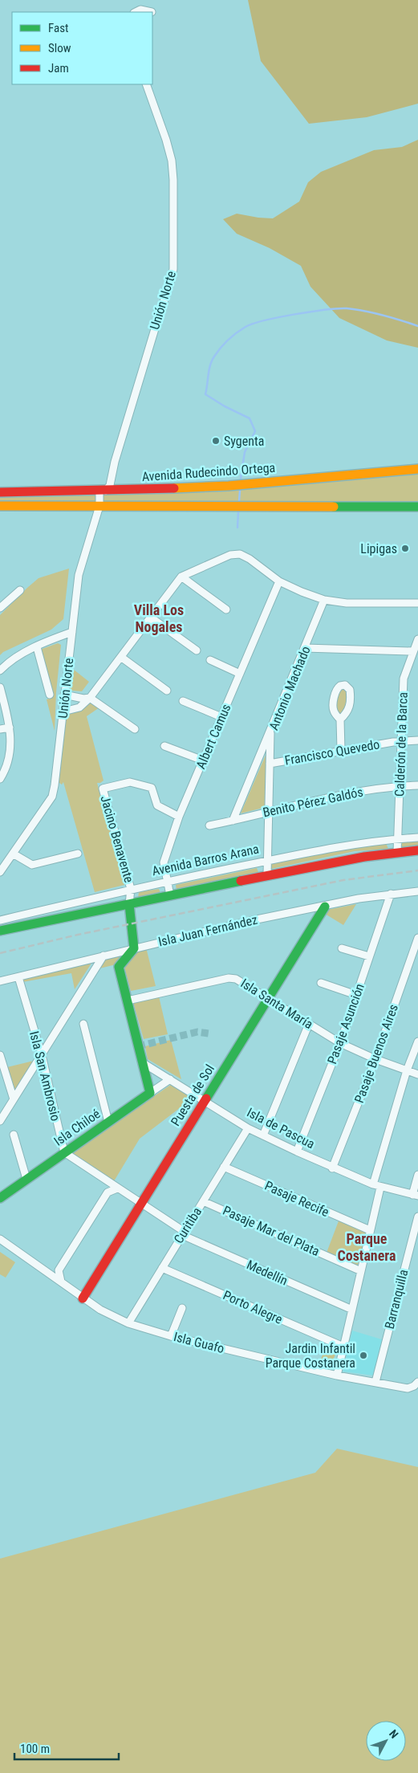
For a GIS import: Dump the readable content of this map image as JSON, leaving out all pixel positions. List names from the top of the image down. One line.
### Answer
{"streets":{"main road":["Avenida Rudecindo Ortega","Avenida Barros Arana","Puesta de Sol","Isla Chiloé"],"street":["Unión Norte","Antonio Machado","Albert Camus","Calderón de la Barca","Francisco Quevedo","Benito Pérez Galdós","Jacino Benavente","Isla Juan Fernández","Isla Santa María","Pasaje Asunción","Pasaje Buenos Aires","Isla San Ambrosio","Isla de Pascua","Pasaje Recife","Curitiba","Pasaje Mar del Plata","Medellín","Barranquilla","Porto Alegre","Isla Guafo"]},"crossings":[["Unión Norte","Avenida Rudecindo Ortega"],["Antonio Machado","Francisco Quevedo"],["Antonio Machado","Benito Pérez Galdós"],["Antonio Machado","Avenida Barros Arana"],["Albert Camus","Jacino Benavente"],["Albert Camus","Avenida Barros Arana"],["Calderón de la Barca","Francisco Quevedo"],["Calderón de la Barca","Benito Pérez Galdós"],["Calderón de la Barca","Avenida Barros Arana"],["Jacino Benavente","Avenida Barros Arana"],["Isla Juan Fernández","Pasaje Asunción"],["Isla Juan Fernández","Isla San Ambrosio"],["Isla Juan Fernández","Puesta de Sol"],["Isla Santa María","Pasaje Asunción"],["Isla Santa María","Pasaje Buenos Aires"],["Isla Santa María","Puesta de Sol"],["Pasaje Asunción","Isla de Pascua"],["Pasaje Buenos Aires","Isla de Pascua"],["Isla San Ambrosio","Isla Chiloé"],["Puesta de Sol","Isla de Pascua"],["Puesta de Sol","Isla Guafo"],["Isla Chiloé","Isla de Pascua"],["Isla de Pascua","Curitiba"],["Pasaje Recife","Curitiba"],["Curitiba","Pasaje Mar del Plata"],["Curitiba","Medellín"],["Curitiba","Porto Alegre"],["Curitiba","Isla Guafo"],["Barranquilla","Isla Guafo"]],"districts":["Villa Los Nogales","Parque Costanera"],"places":["Sygenta","Lipigas","Jardin Infantil Parque Costanera"],"legend":["Fast","Slow","Jam"],"scale_bar":"100 m","north":"top right"}
